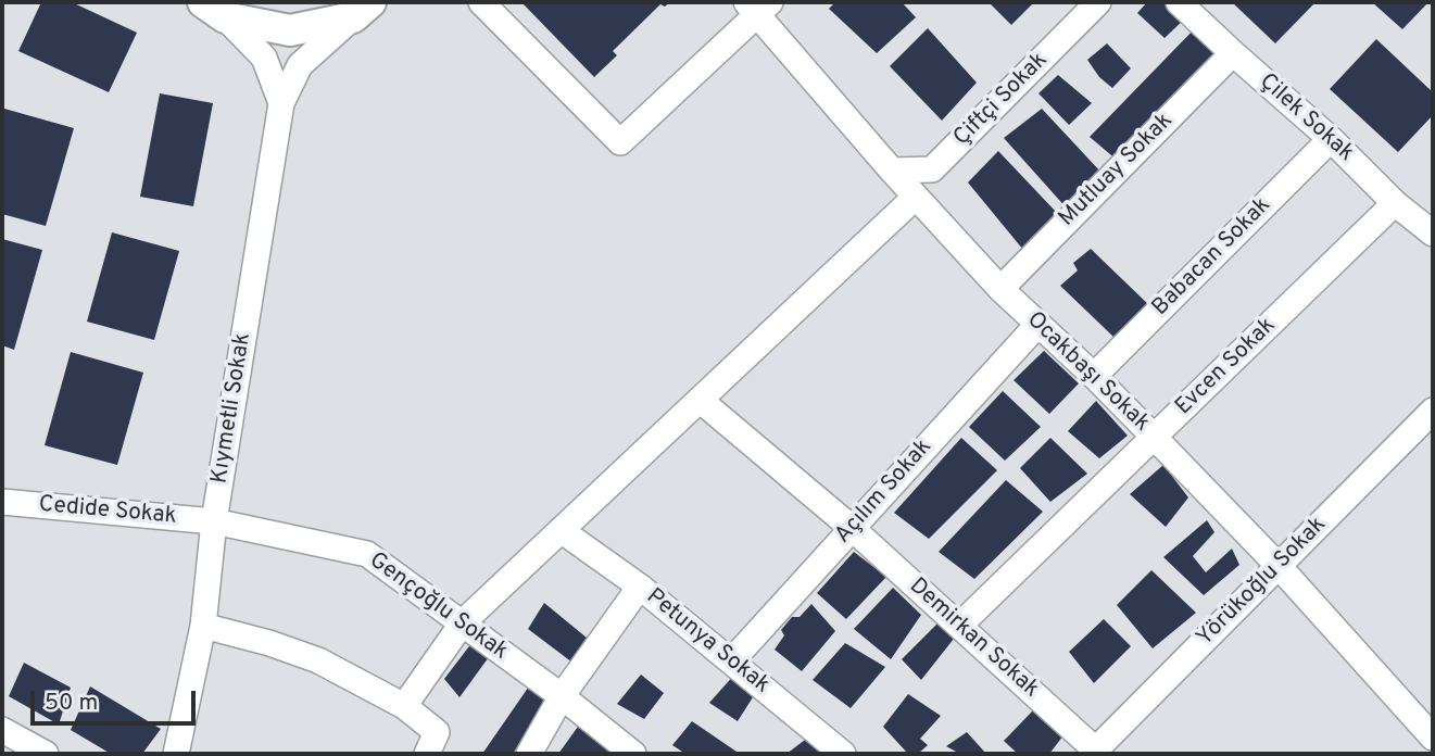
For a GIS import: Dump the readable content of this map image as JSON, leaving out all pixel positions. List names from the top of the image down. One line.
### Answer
{"streets":{"street":["Çiftçi Sokak","Çilek Sokak","Mutluay Sokak","Babacan Sokak","Evcen Sokak","Ocakbaşı Sokak","Kıymetli Sokak","Açılım Sokak","Cedide Sokak","Yörükoğlu Sokak","Gençoğlu Sokak","Demirkan Sokak","Petunya Sokak"]},"crossings":[["Çiftçi Sokak","Ocakbaşı Sokak"],["Çilek Sokak","Mutluay Sokak"],["Çilek Sokak","Babacan Sokak"],["Çilek Sokak","Evcen Sokak"],["Mutluay Sokak","Ocakbaşı Sokak"],["Babacan Sokak","Ocakbaşı Sokak"],["Evcen Sokak","Ocakbaşı Sokak"],["Evcen Sokak","Demirkan Sokak"],["Ocakbaşı Sokak","Açılım Sokak"],["Ocakbaşı Sokak","Yörükoğlu Sokak"],["Kıymetli Sokak","Cedide Sokak"],["Kıymetli Sokak","Gençoğlu Sokak"],["Açılım Sokak","Demirkan Sokak"],["Açılım Sokak","Petunya Sokak"],["Cedide Sokak","Gençoğlu Sokak"],["Yörükoğlu Sokak","Demirkan Sokak"],["Gençoğlu Sokak","Petunya Sokak"]],"scale_bar":"50 m"}
